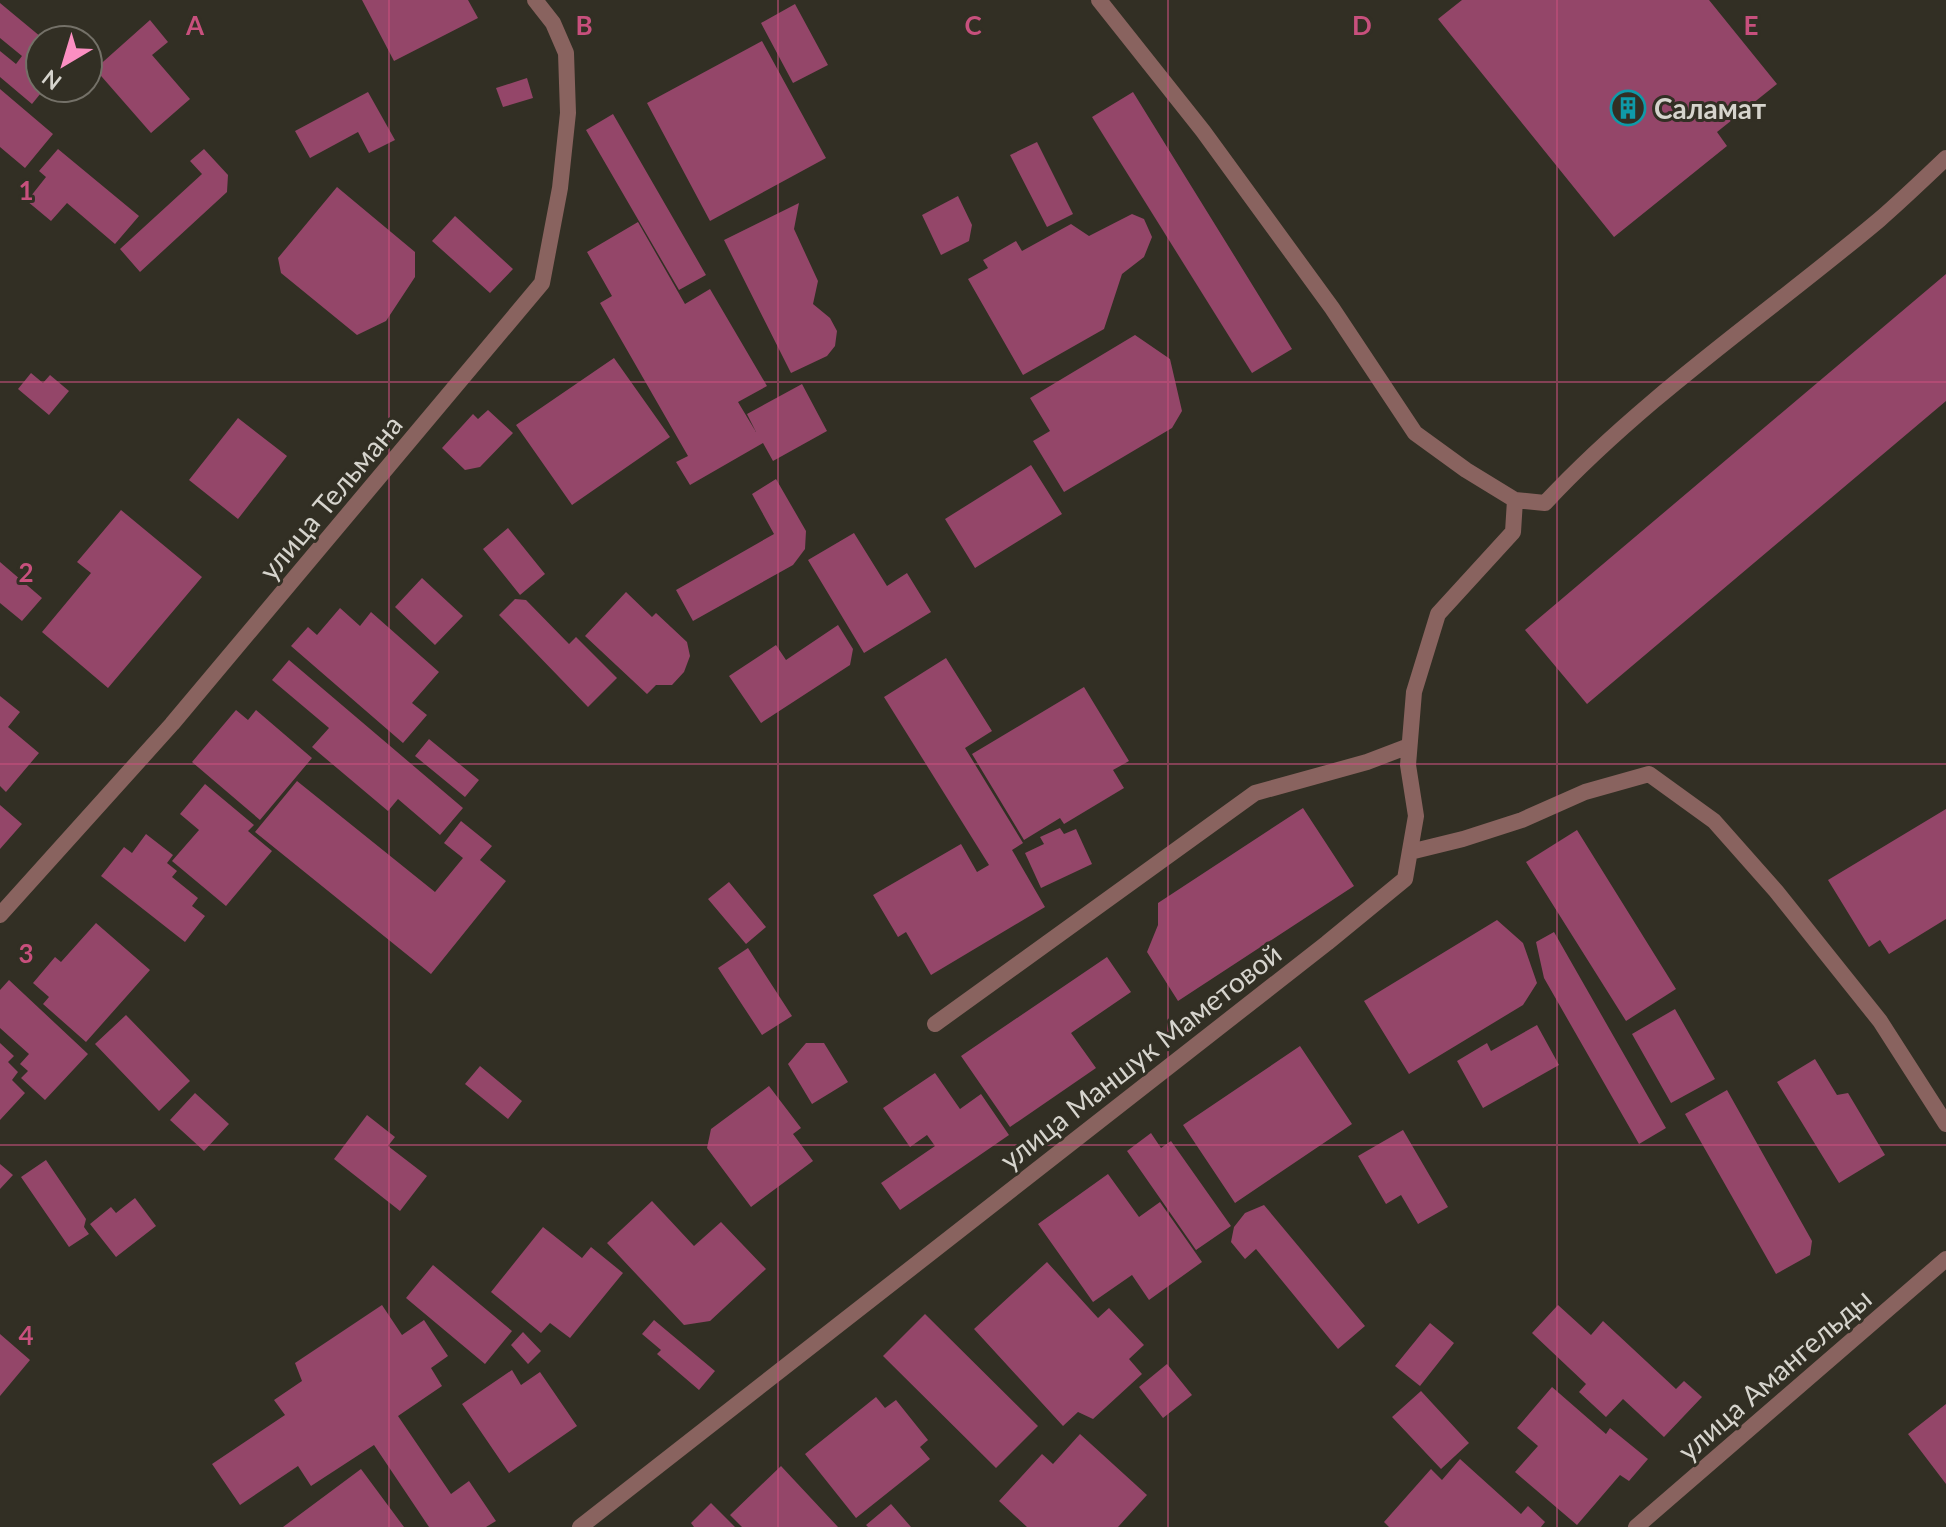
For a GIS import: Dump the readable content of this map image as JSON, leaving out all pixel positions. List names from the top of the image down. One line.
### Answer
{"streets":{"street":["улица Тельмана","улица Маншук Маметовой","улица Амангельды"]},"places":{"building":["Саламат"]},"north":"bottom left","grid":{"columns":["A","B","C","D","E"],"rows":["1","2","3","4"]}}
